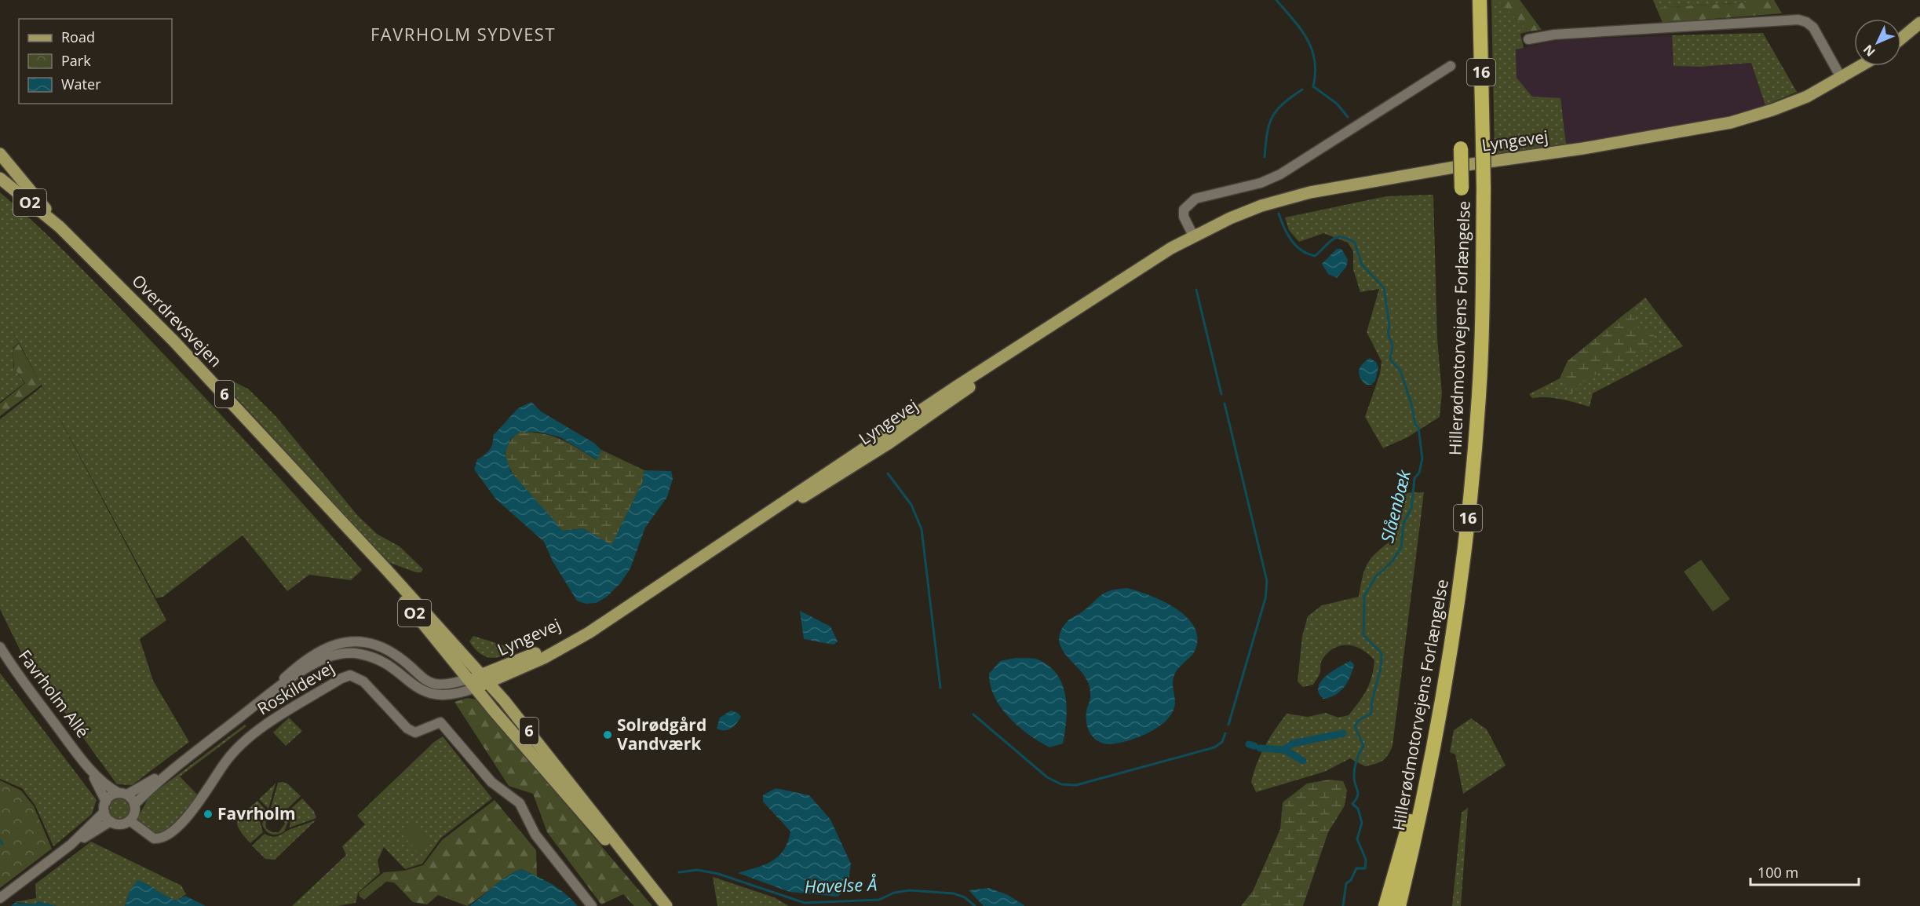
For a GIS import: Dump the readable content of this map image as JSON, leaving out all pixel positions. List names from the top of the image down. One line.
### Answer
{"streets":{"highway":["16","Hillerødmotorvejens Forlængelse"],"main road":["Lyngevej","O2","Overdrevsvejen","6"],"street":["Roskildevej","Favrholm Allé"]},"crossings":[["Lyngevej","Overdrevsvejen"],["Lyngevej","6"],["Lyngevej","Roskildevej"],["Overdrevsvejen","6"],["Overdrevsvejen","Roskildevej"],["6","Roskildevej"],["Roskildevej","Favrholm Allé"]],"districts":["FAVRHOLM SYDVEST"],"water":["Slåenbæk","Havelse Å"],"places":["Solrødgård Vandværk","Favrholm"],"legend":["Road","Park","Water"],"scale_bar":"100 m","north":"bottom left"}
